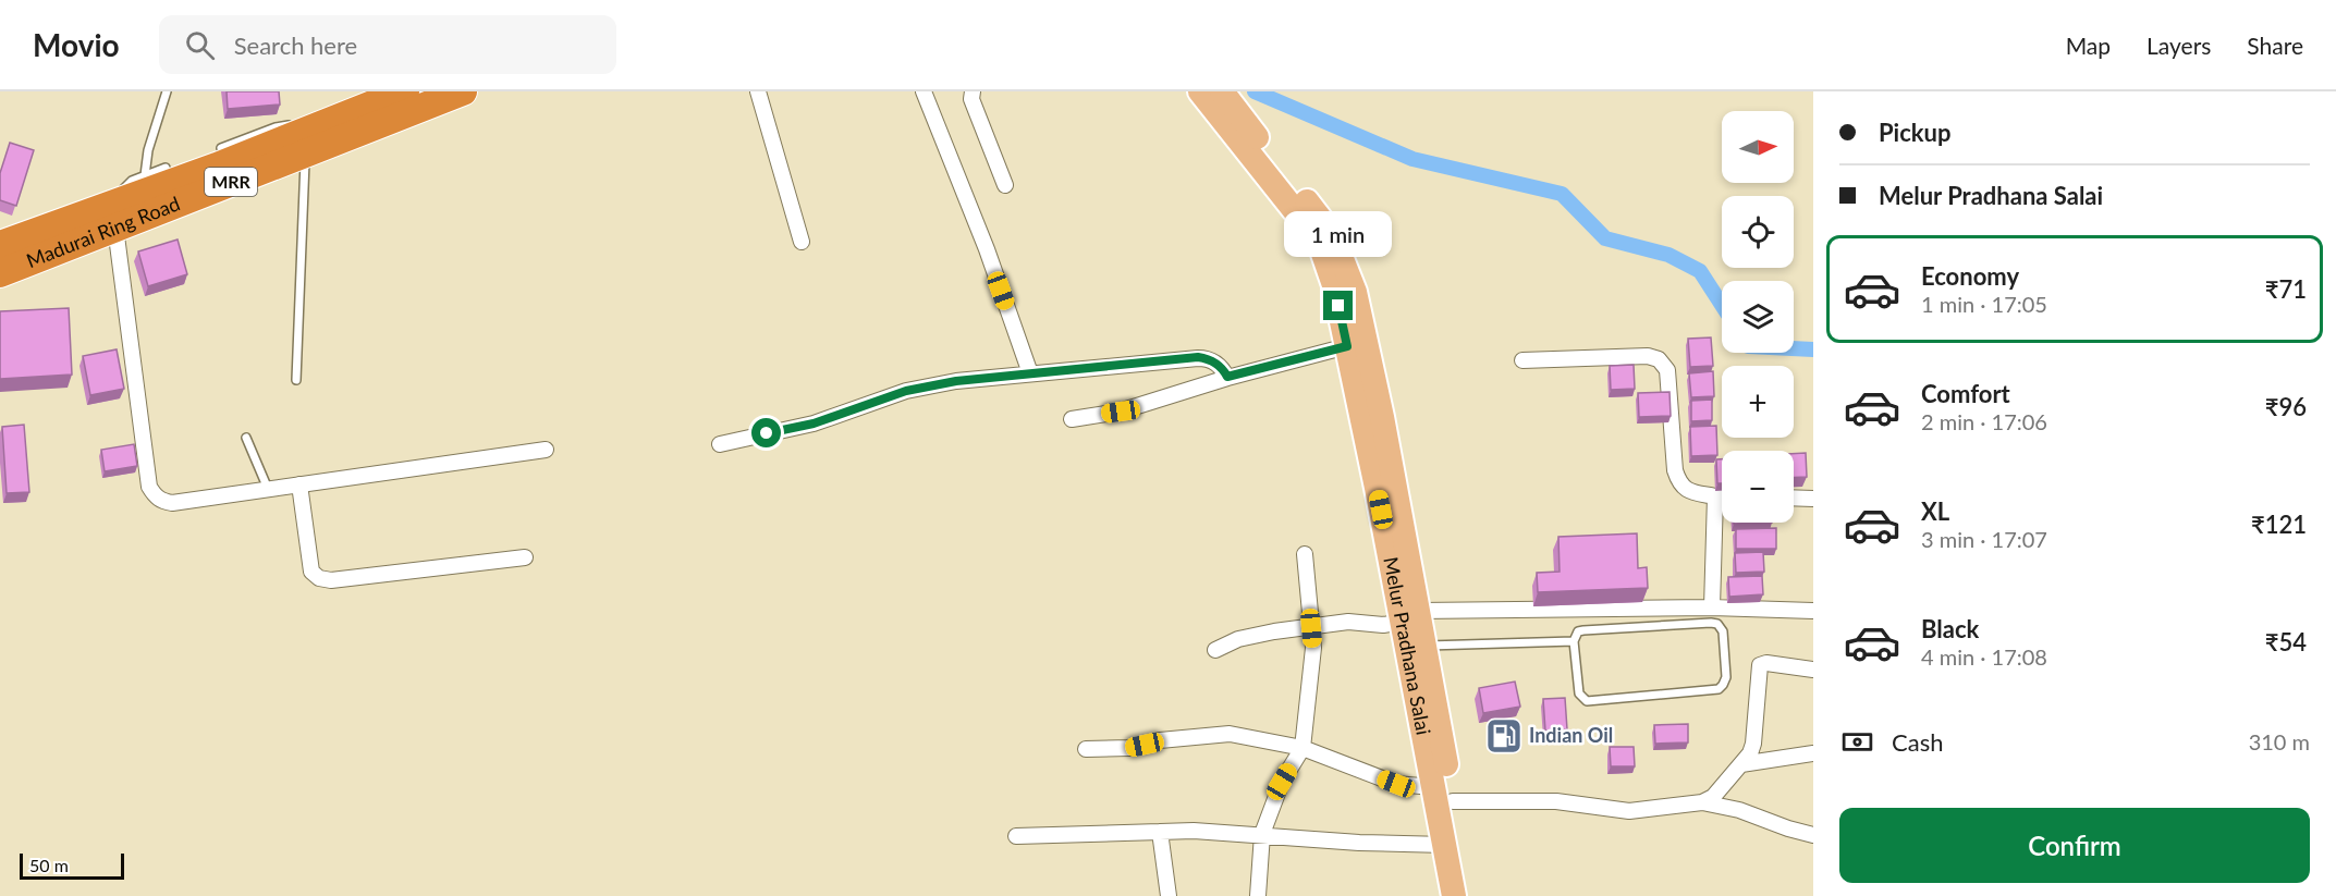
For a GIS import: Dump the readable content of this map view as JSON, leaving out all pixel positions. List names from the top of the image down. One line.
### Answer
{"streets":{"highway":["MRR","Madurai Ring Road"],"main road":["Melur Pradhana Salai"]},"places":{"fuel station":["Indian Oil"]},"scale_bar":"50 m","north":"right","page":{"header":"Movio","search":"Search here","nav":["Map","Layers","Share"],"banner":["Pickup","Melur Pradhana Salai"],"map_buttons":["+","−"],"bubble":"1 min","list":[{"name":"Economy","note":"1 min · 17:05","value":"₹71"},{"name":"Comfort","note":"2 min · 17:06","value":"₹96"},{"name":"XL","note":"3 min · 17:07","value":"₹121"},{"name":"Black","note":"4 min · 17:08","value":"₹54"}],"pay":["Cash","310 m"],"buttons":"Confirm","scale":"50 m"}}
